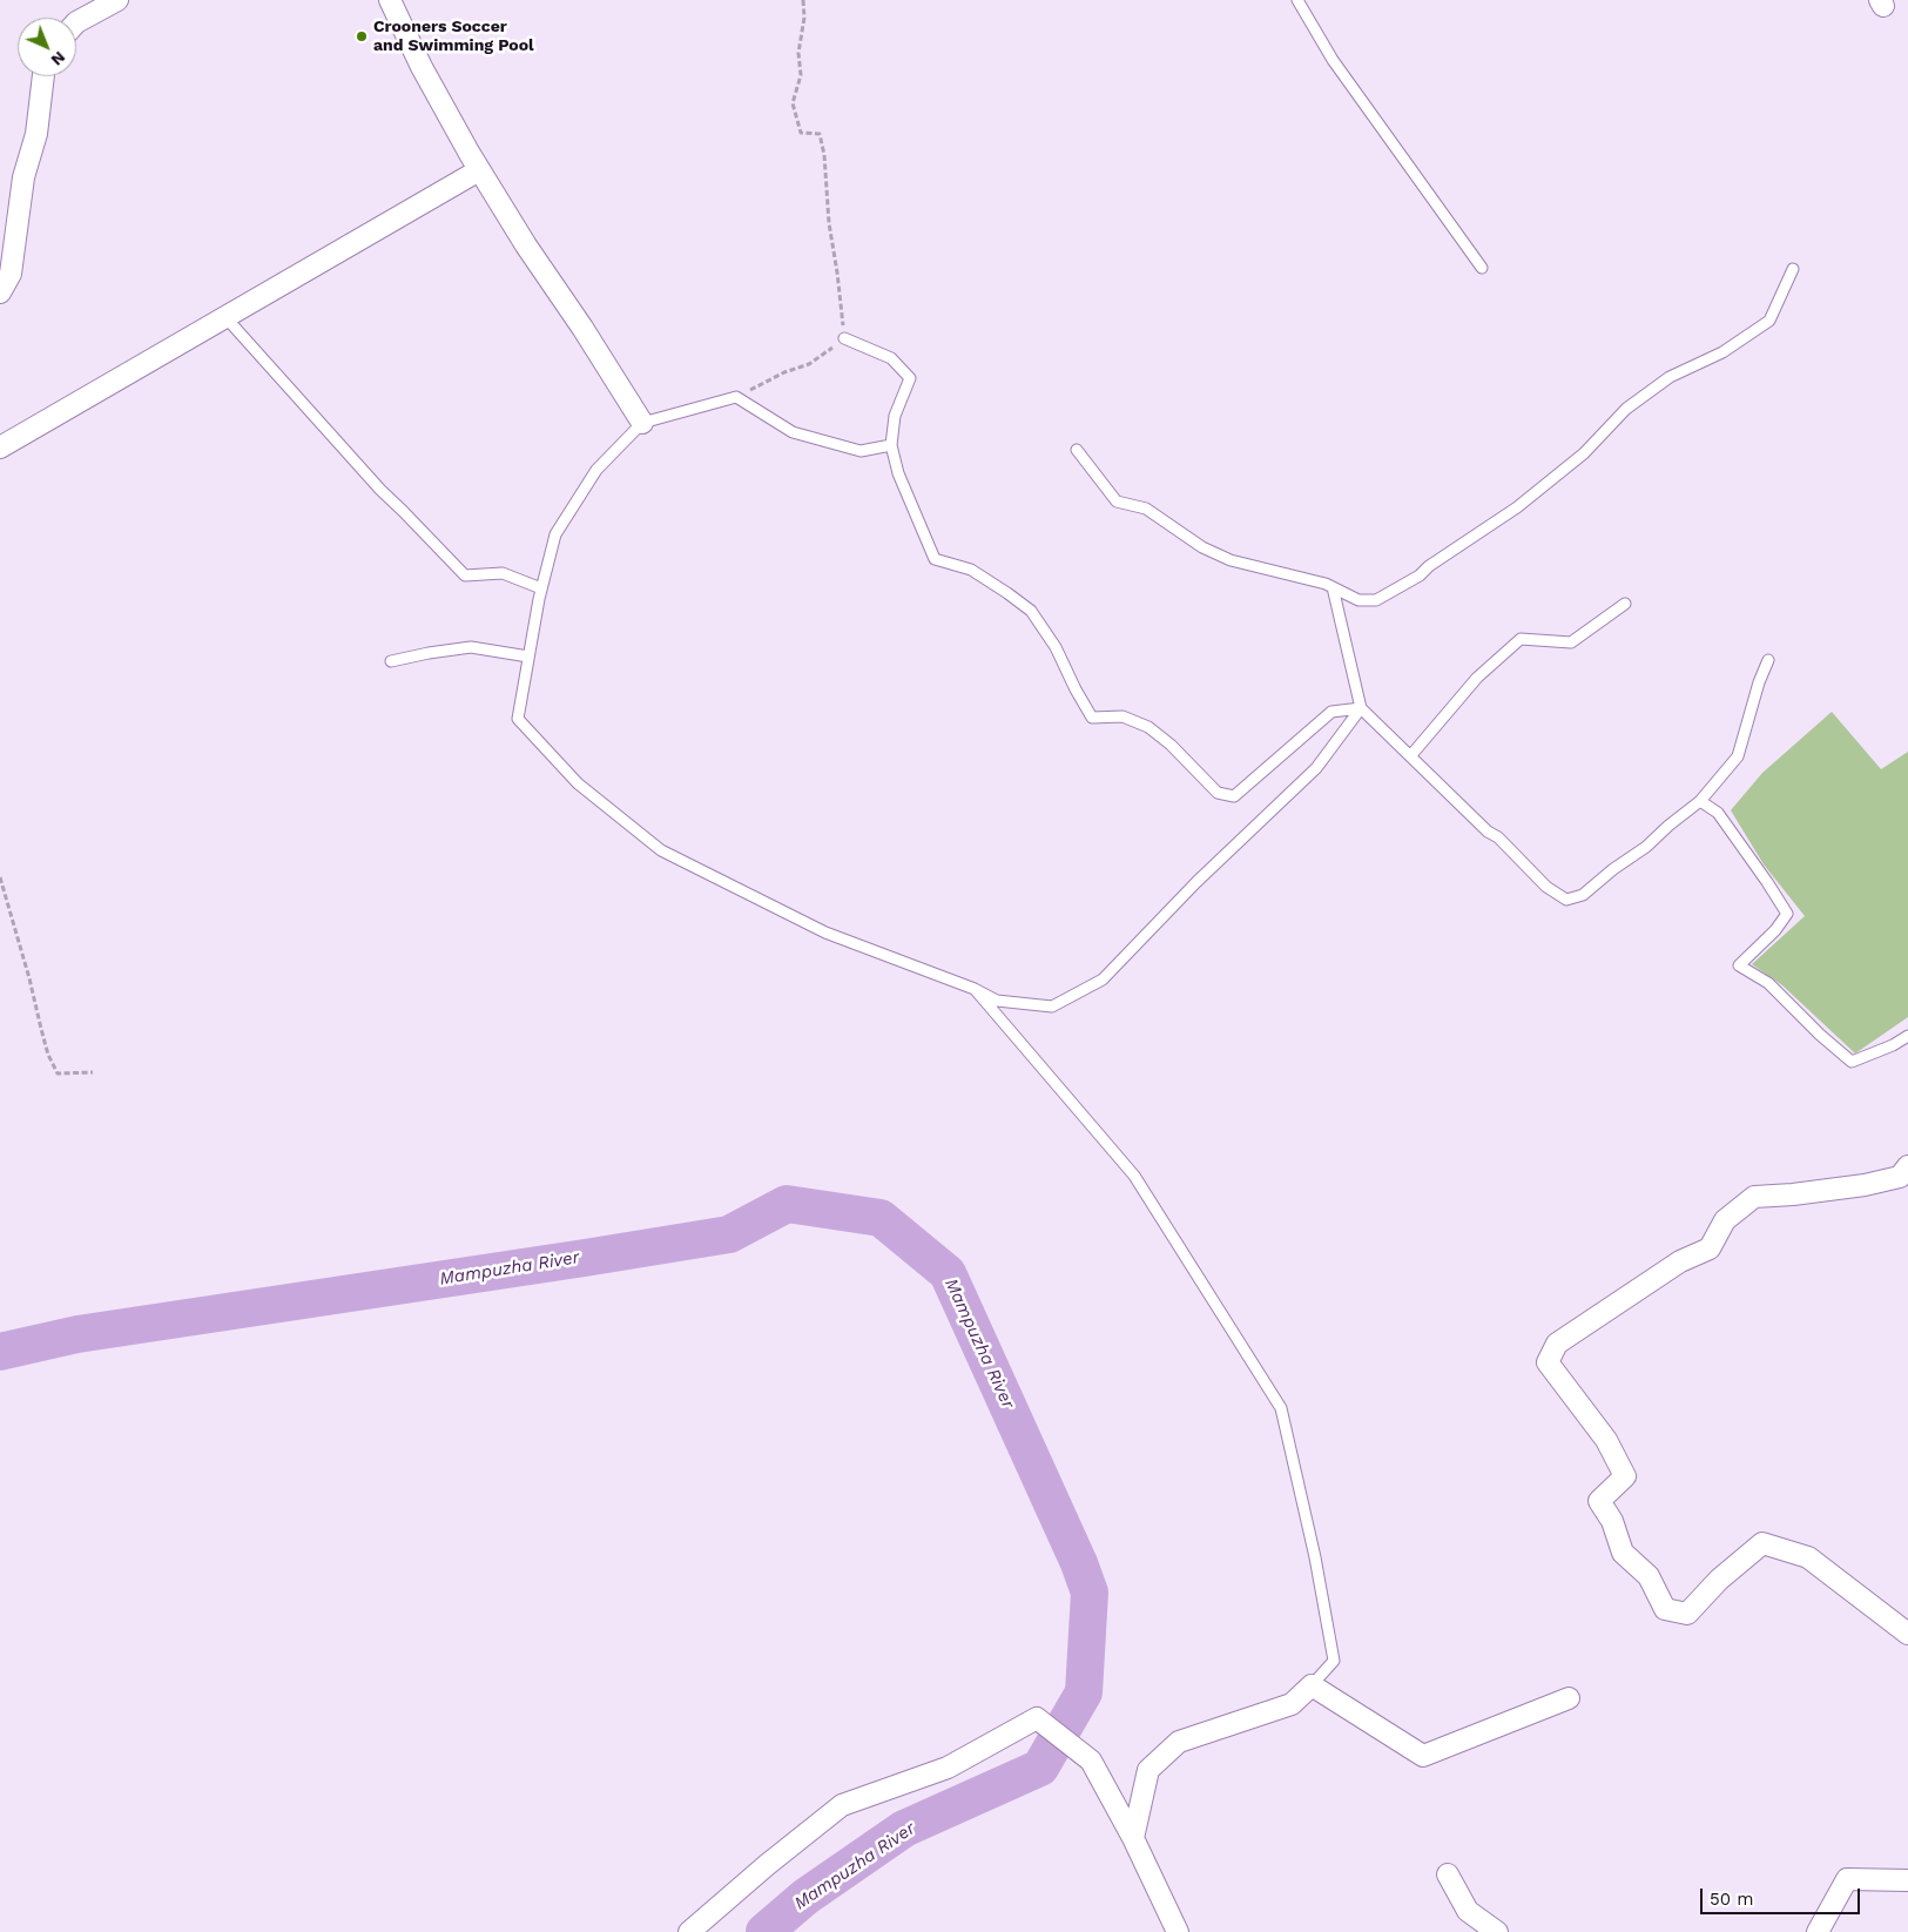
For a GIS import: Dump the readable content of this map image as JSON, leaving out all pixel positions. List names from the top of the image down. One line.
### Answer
{"water":["Mampuzha River"],"places":["Crooners Soccer and Swimming Pool"],"scale_bar":"50 m","north":"bottom right"}
